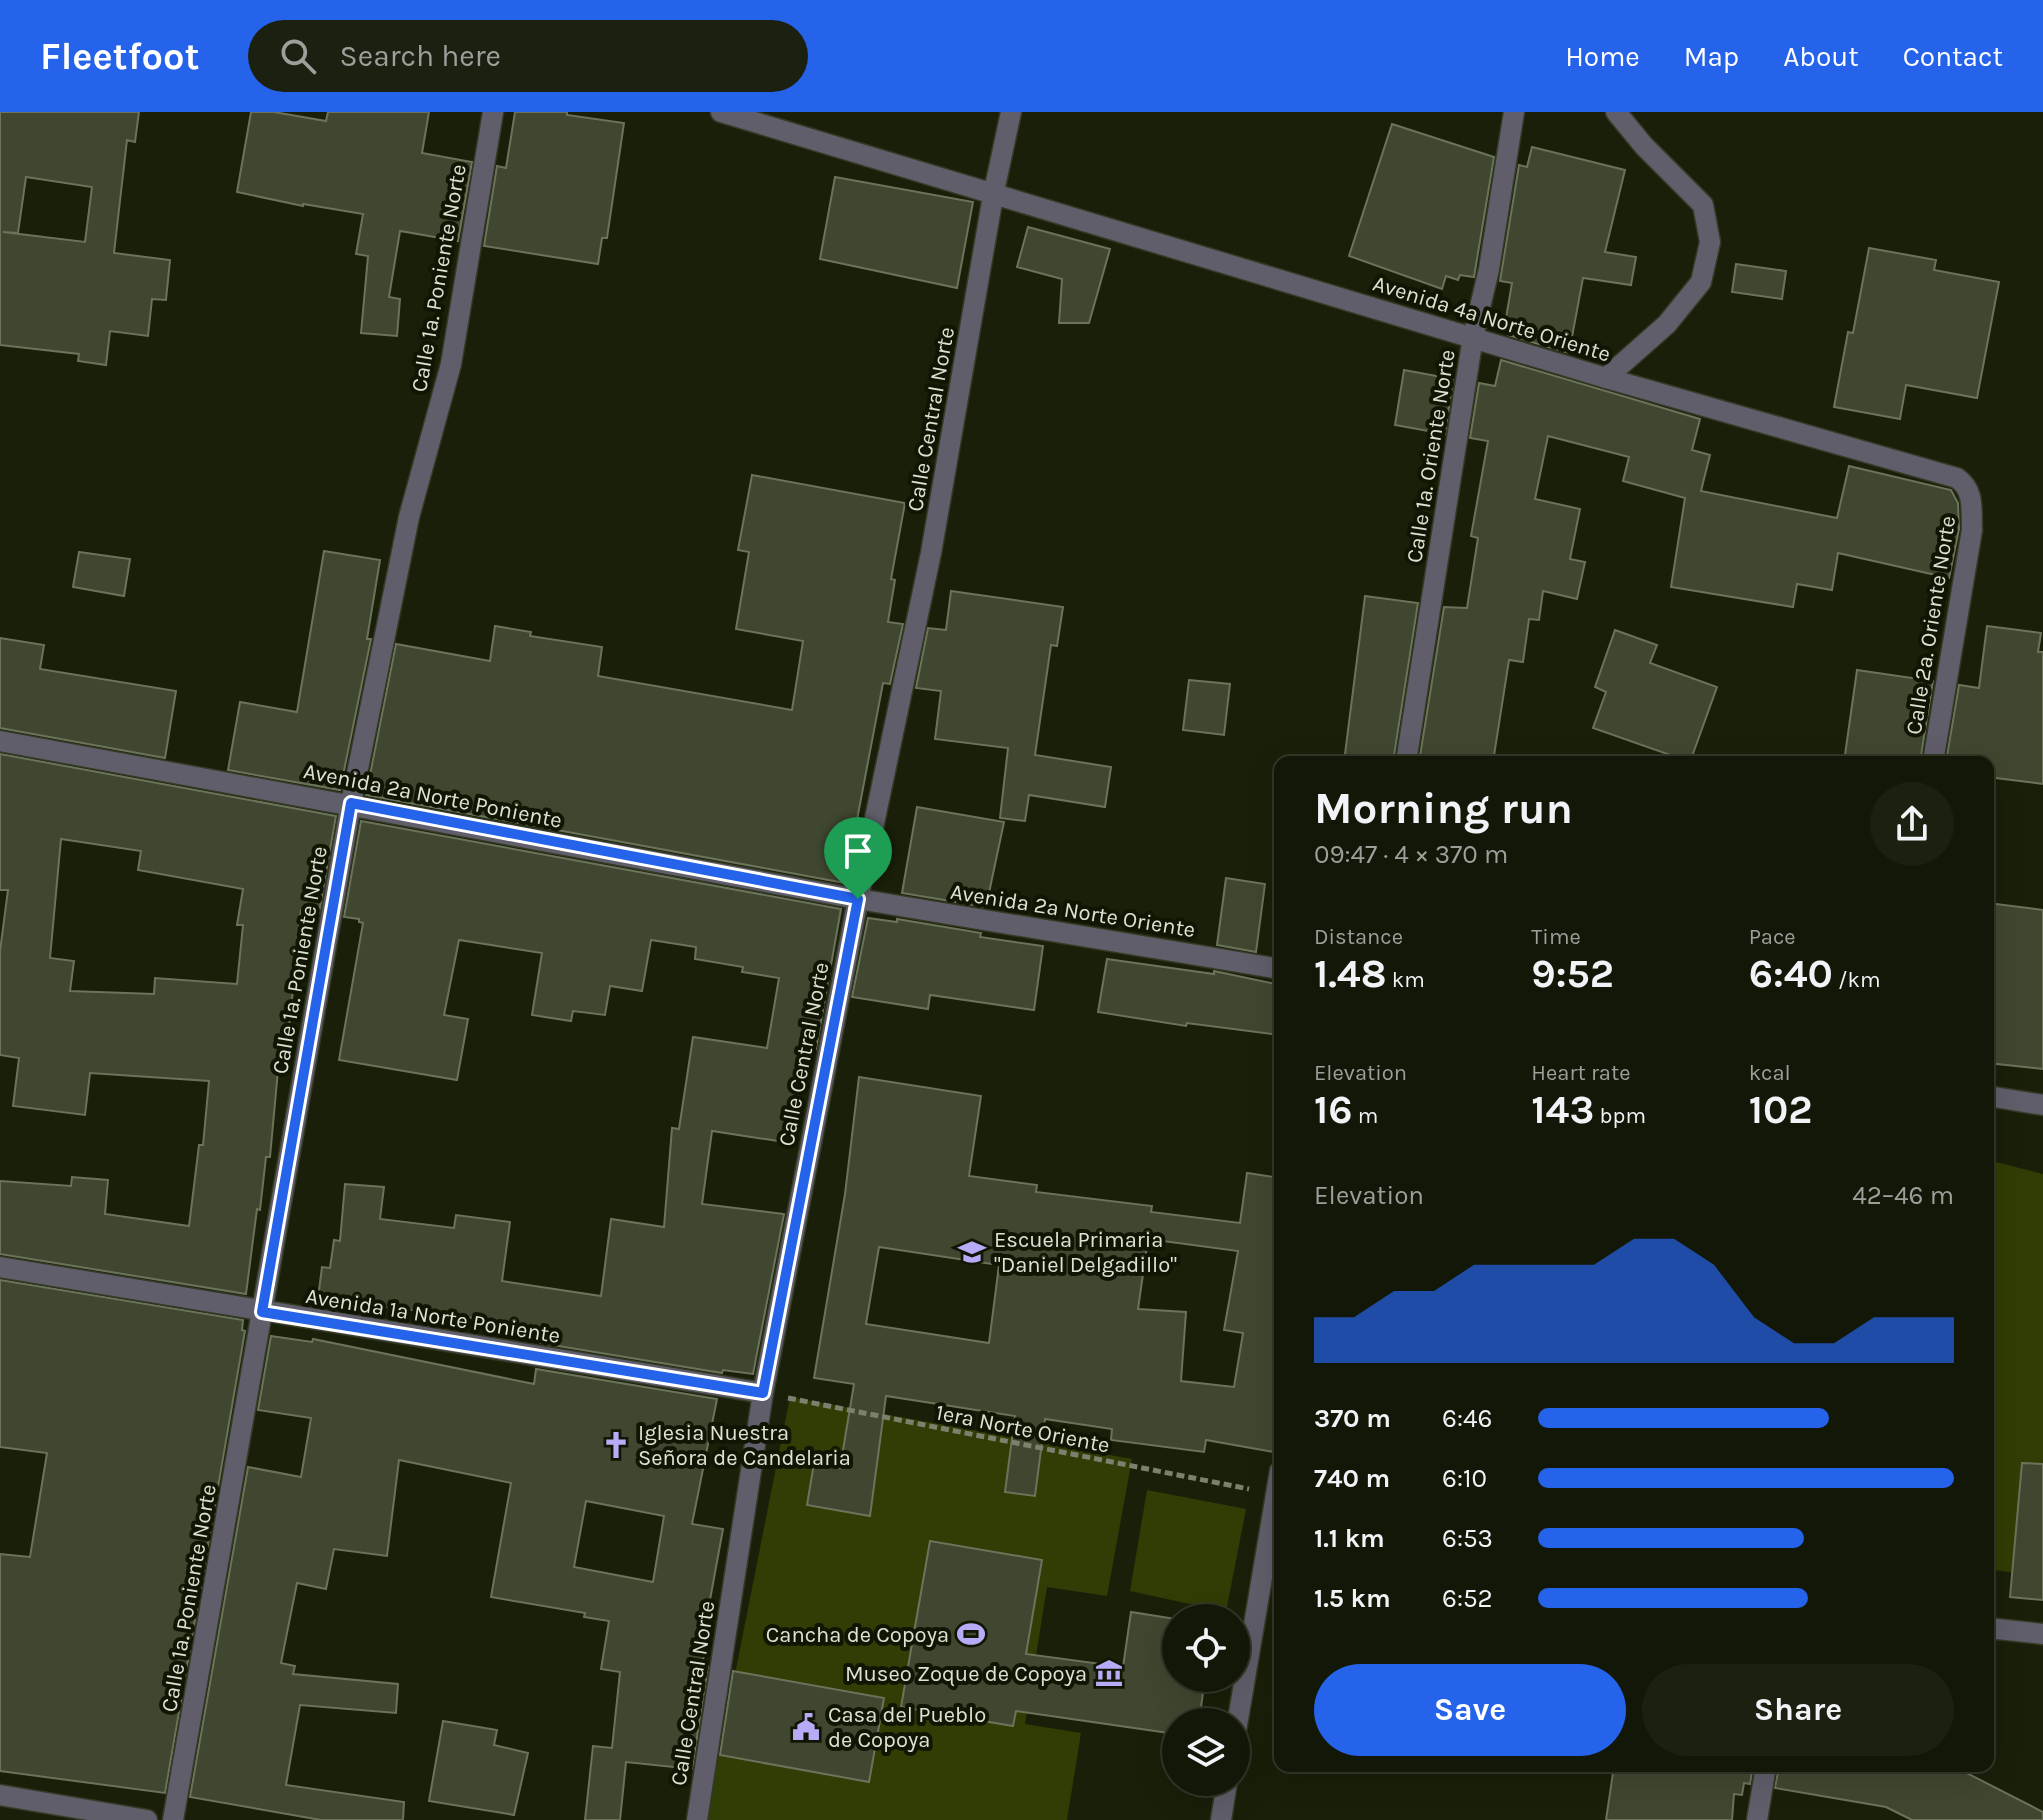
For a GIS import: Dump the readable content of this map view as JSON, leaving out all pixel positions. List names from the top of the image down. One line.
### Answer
{"streets":{"street":["Calle 1a. Poniente Norte","Avenida 4a Norte Oriente","Calle Central Norte","Calle 1a. Oriente Norte","Calle 2a. Oriente Norte","Avenida 2a Norte Poniente","Avenida 2a Norte Oriente","Avenida 1a Norte Poniente"],"path":["1era Norte Oriente"]},"crossings":[["Calle 1a. Poniente Norte","Avenida 2a Norte Poniente"],["Calle 1a. Poniente Norte","Avenida 1a Norte Poniente"],["Avenida 4a Norte Oriente","Calle Central Norte"],["Avenida 4a Norte Oriente","Calle 1a. Oriente Norte"],["Avenida 4a Norte Oriente","Calle 2a. Oriente Norte"],["Calle Central Norte","Avenida 2a Norte Poniente"],["Calle Central Norte","Avenida 2a Norte Oriente"],["Calle Central Norte","Avenida 1a Norte Poniente"],["Calle Central Norte","1era Norte Oriente"],["Avenida 2a Norte Poniente","Avenida 2a Norte Oriente"],["Avenida 1a Norte Poniente","1era Norte Oriente"]],"places":{"school or university":["Escuela Primaria \"Daniel Delgadillo\""],"church":["Iglesia Nuestra Señora de Candelaria"],"sports":["Cancha de Copoya"],"museum":["Museo Zoque de Copoya"],"public building":["Casa del Pueblo de Copoya"]},"page":{"header":"Fleetfoot","search":"Search here","nav":["Home","Map","About","Contact"],"heading":["Morning run","09:47 · 4 × 370 m"],"stats":[["Distance","1.48 km"],["Time","9:52"],["Pace","6:40 /km"],["Elevation","16 m"],["Heart rate","143 bpm"],["kcal","102"]],"chart":["Elevation","42–46 m"],"list":[{"name":"370 m","note":"6:46"},{"name":"740 m","note":"6:10"},{"name":"1.1 km","note":"6:53"},{"name":"1.5 km","note":"6:52"}],"buttons":["Save","Share"]}}
